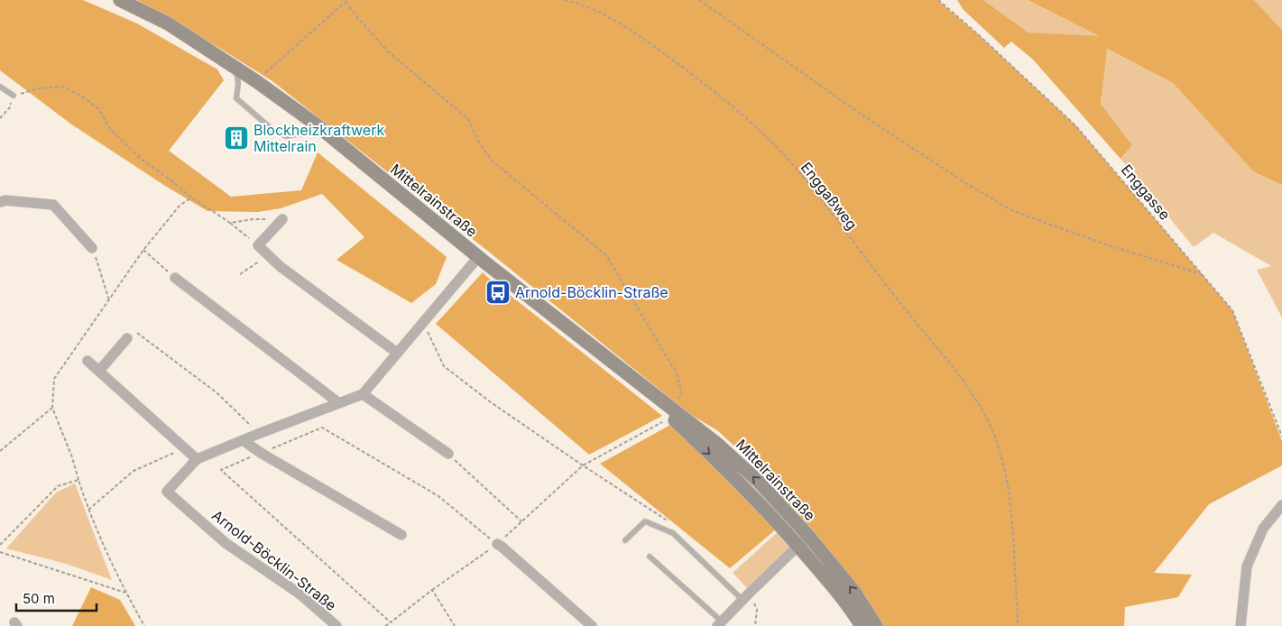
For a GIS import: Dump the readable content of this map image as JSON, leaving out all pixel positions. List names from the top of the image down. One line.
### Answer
{"streets":{"street":["Mittelrainstraße","Arnold-Böcklin-Straße"],"path":["Enggasse","Enggaßweg"]},"crossings":[["Mittelrainstraße","Arnold-Böcklin-Straße"]],"places":{"building":["Blockheizkraftwerk Mittelrain"],"bus stop":["Arnold-Böcklin-Straße"]},"scale_bar":"50 m"}
